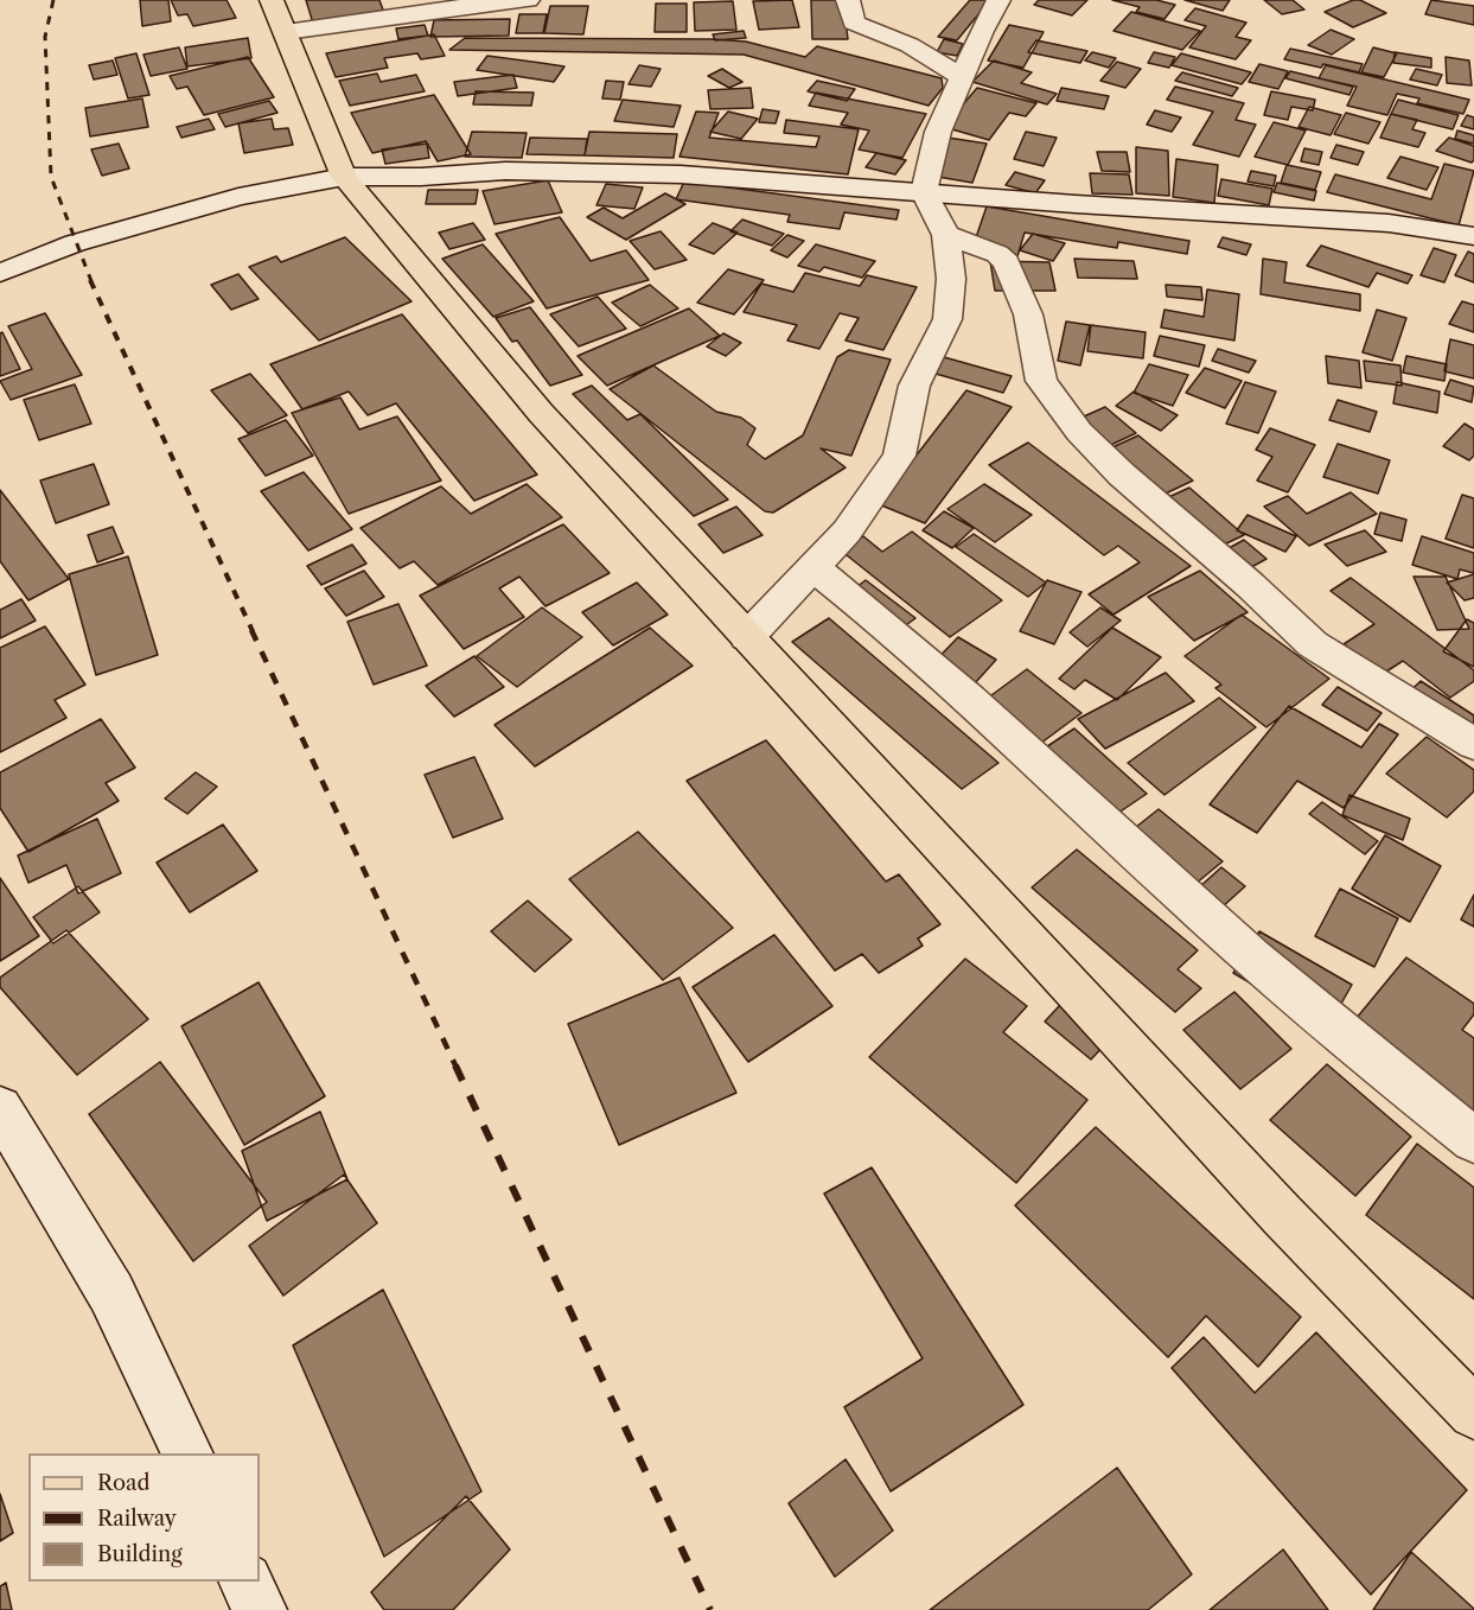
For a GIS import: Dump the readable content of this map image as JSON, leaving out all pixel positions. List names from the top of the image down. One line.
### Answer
{"legend":["Road","Railway","Building"]}
